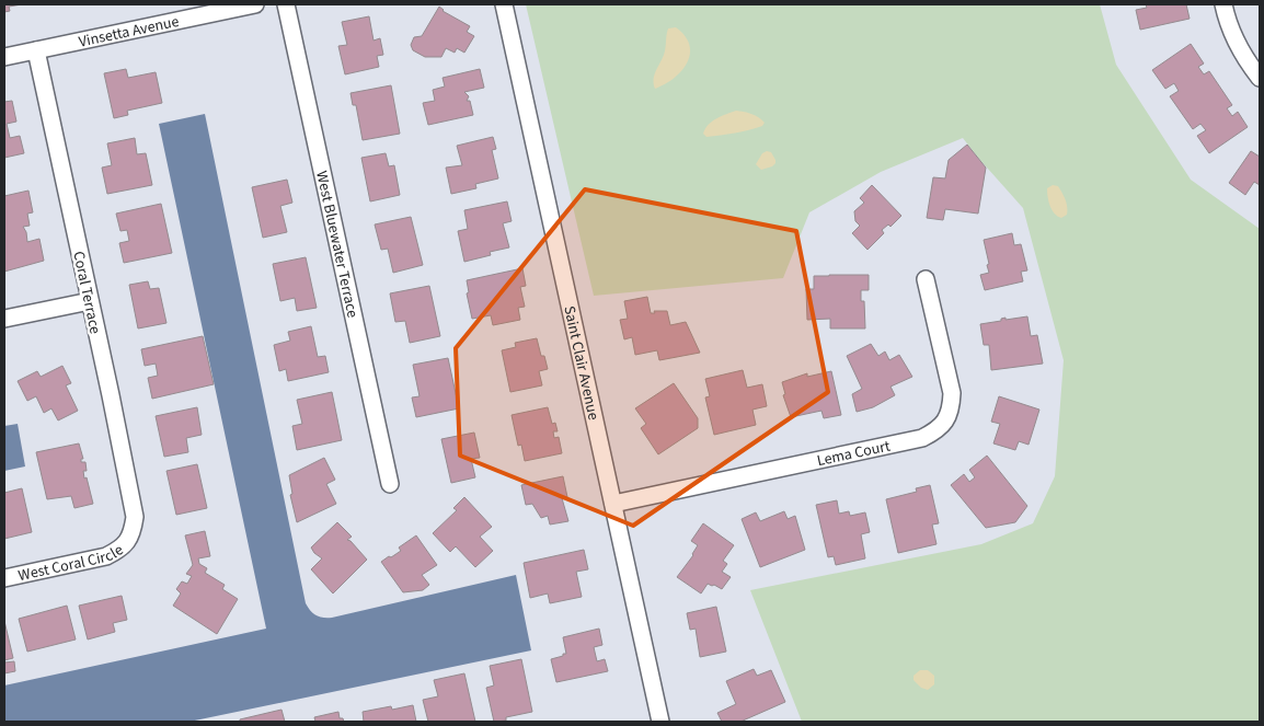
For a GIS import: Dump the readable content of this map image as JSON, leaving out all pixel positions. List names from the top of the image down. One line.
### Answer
{"streets":{"street":["Vinsetta Avenue","West Bluewater Terrace","Coral Terrace","Saint Clair Avenue","Lema Court","West Coral Circle"]},"crossings":[["Vinsetta Avenue","Coral Terrace"],["Coral Terrace","West Coral Circle"],["Saint Clair Avenue","Lema Court"]]}
